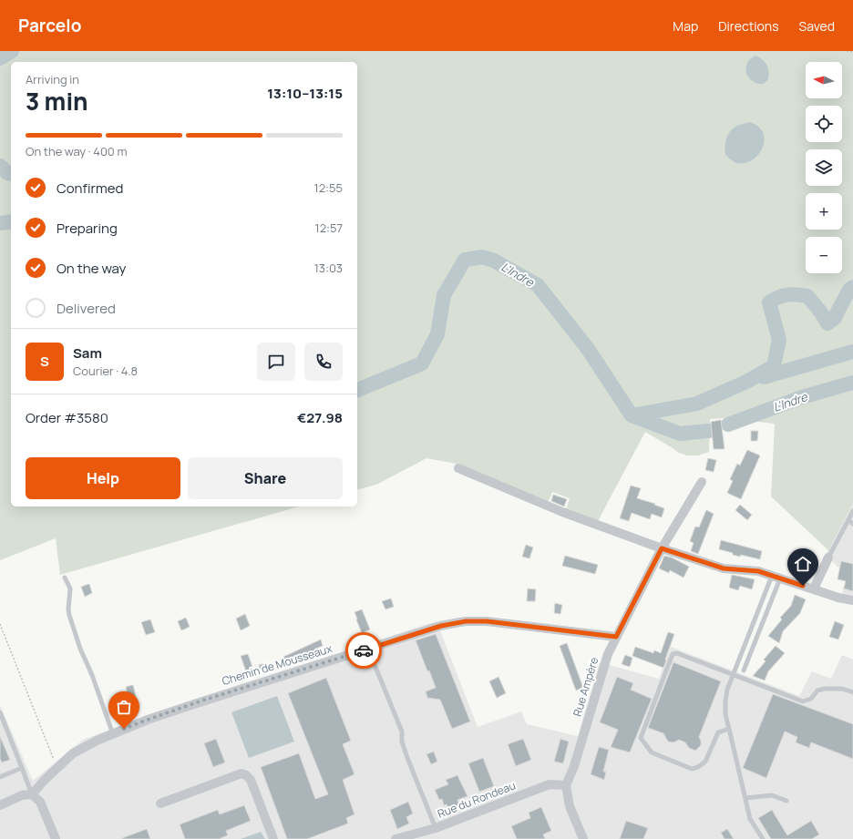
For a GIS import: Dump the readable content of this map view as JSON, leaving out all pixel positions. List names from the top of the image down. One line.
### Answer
{"streets":{"street":["Chemin de Mousseaux","Rue Ampère","Rue du Rondeau"]},"crossings":[["Chemin de Mousseaux","Rue Ampère"],["Rue Ampère","Rue du Rondeau"]],"water":["L'Indre"],"north":"left","page":{"header":"Parcelo","nav":["Map","Directions","Saved"],"map_buttons":["+","−"],"heading":["3 min","Arriving in","13:10–13:15"],"panel":["Sam","Courier · 4.8","Order #3580","€27.98"],"bar":"On the way · 400 m","list":[["Confirmed","12:55"],["Preparing","12:57"],["On the way","13:03"],"Delivered"],"round":"S","buttons":["Help","Share"]}}
